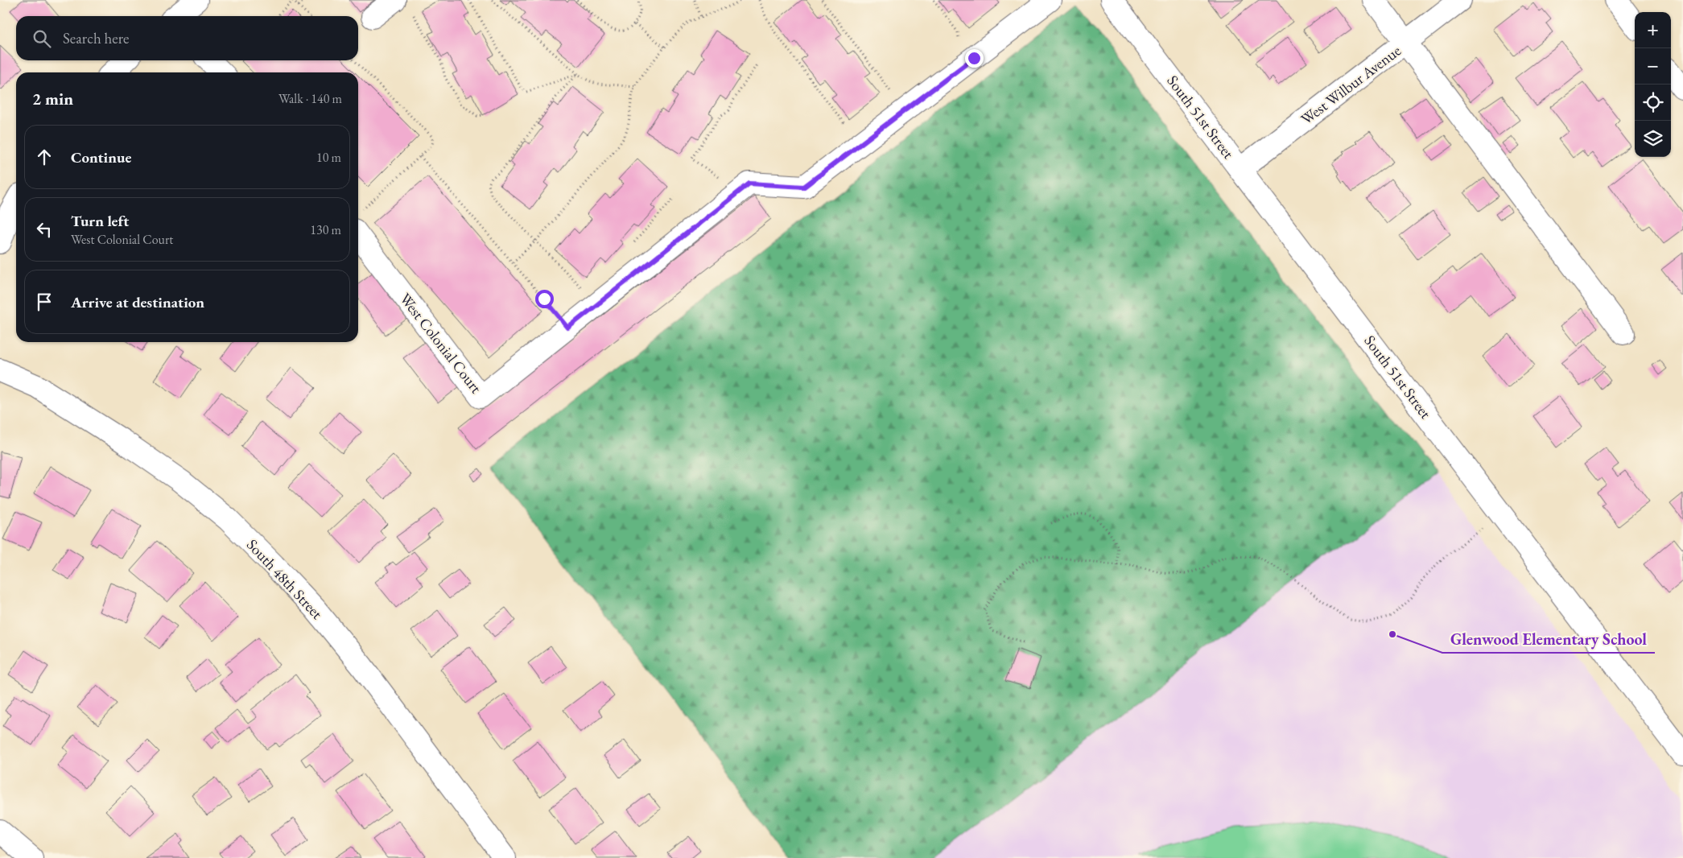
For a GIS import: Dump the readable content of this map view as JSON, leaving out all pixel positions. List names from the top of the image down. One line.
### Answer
{"streets":{"street":["West Wilbur Avenue","South 51st Street","West Colonial Court","South 48th Street"]},"crossings":[["West Wilbur Avenue","South 51st Street"]],"places":["Glenwood Elementary School"],"page":{"map_buttons":["+","−"],"search":"Search here","heading":["2 min","Walk · 140 m"],"list":[["Continue","10 m"],["Turn left","West Colonial Court","130 m"],"Arrive at destination"]}}
